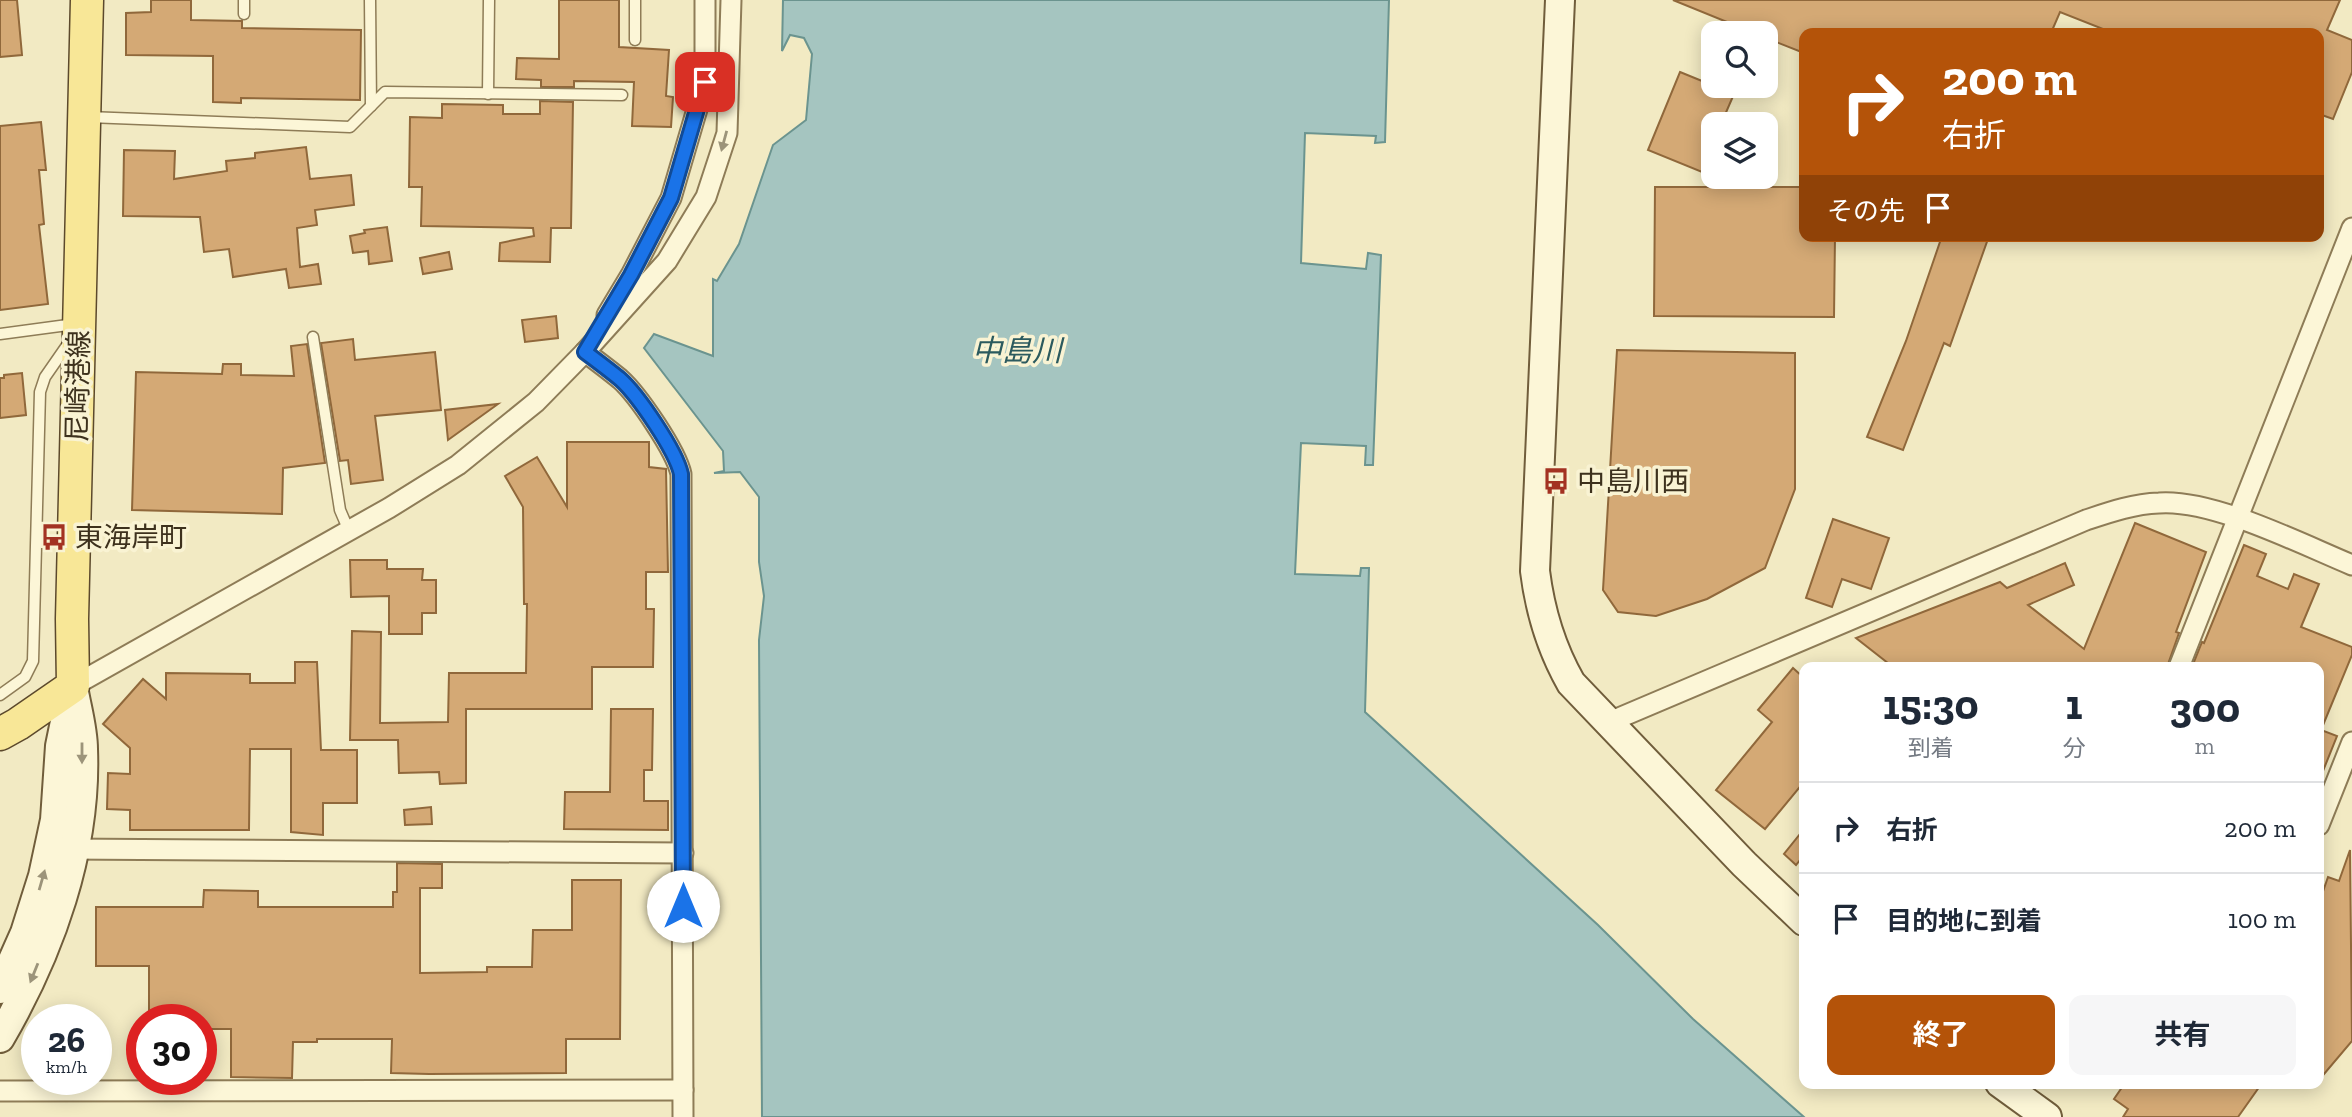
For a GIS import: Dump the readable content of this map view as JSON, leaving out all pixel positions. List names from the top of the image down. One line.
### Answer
{"streets":{"main road":["尼崎港線"]},"water":["中島川"],"places":{"bus stop":["中島川西","東海岸町"]},"page":{"turn":["200 m","右折"],"then":"その先","eta":["15:30","到着","1","分","300","m"],"list":[{"name":"右折","value":"200 m"},{"name":"目的地に到着","value":"100 m"}],"buttons":["終了","共有"],"speed":"26 km/h","limit":"30"}}
